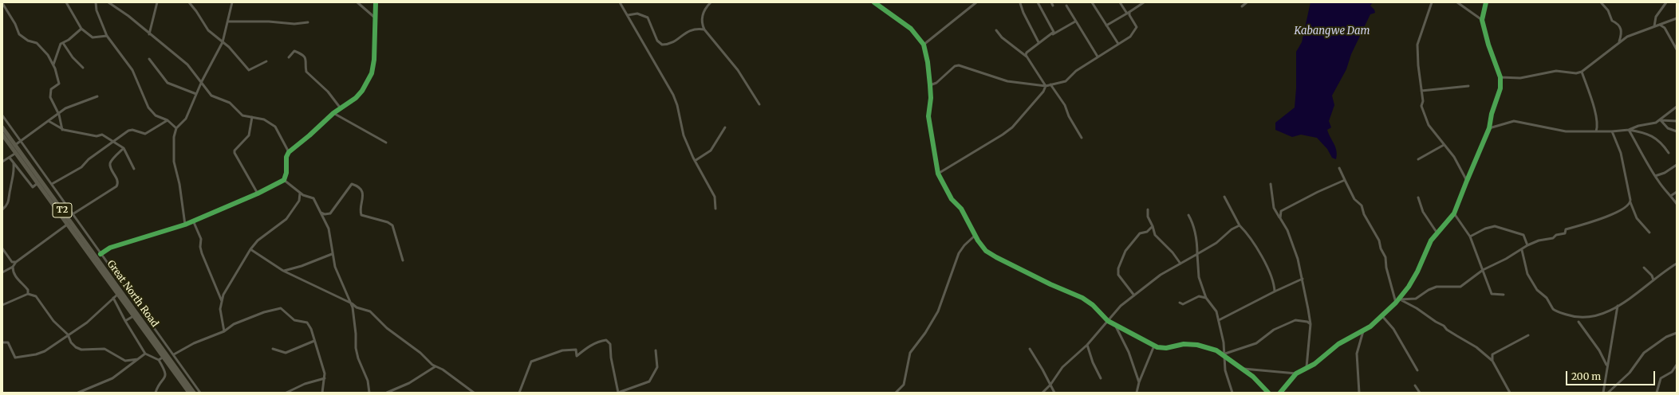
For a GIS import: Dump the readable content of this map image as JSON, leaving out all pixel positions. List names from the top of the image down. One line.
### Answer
{"streets":{"main road":["T2","Great North Road"]},"water":["Kabangwe Dam"],"scale_bar":"200 m"}
